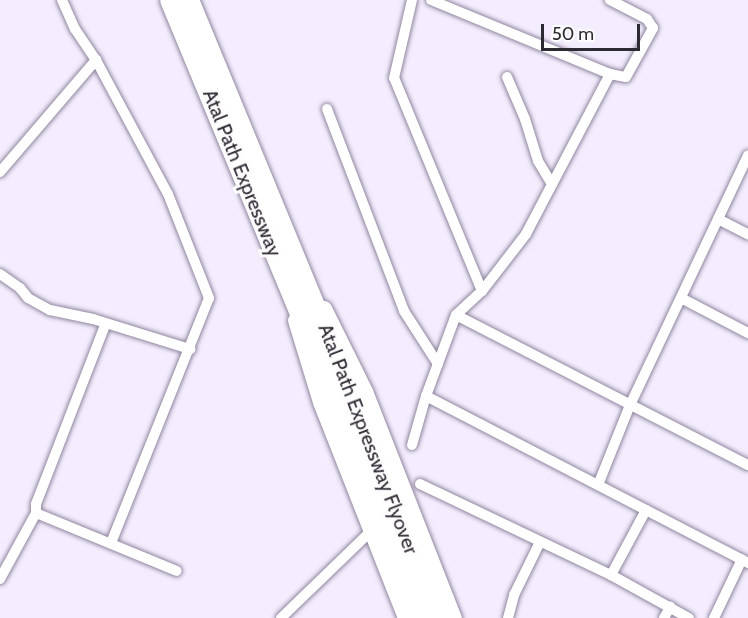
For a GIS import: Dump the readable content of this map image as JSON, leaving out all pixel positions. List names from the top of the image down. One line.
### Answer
{"streets":{"highway":["Atal Path Expressway","Atal Path Expressway Flyover"]},"crossings":[["Atal Path Expressway","Atal Path Expressway Flyover"]],"scale_bar":"50 m"}
